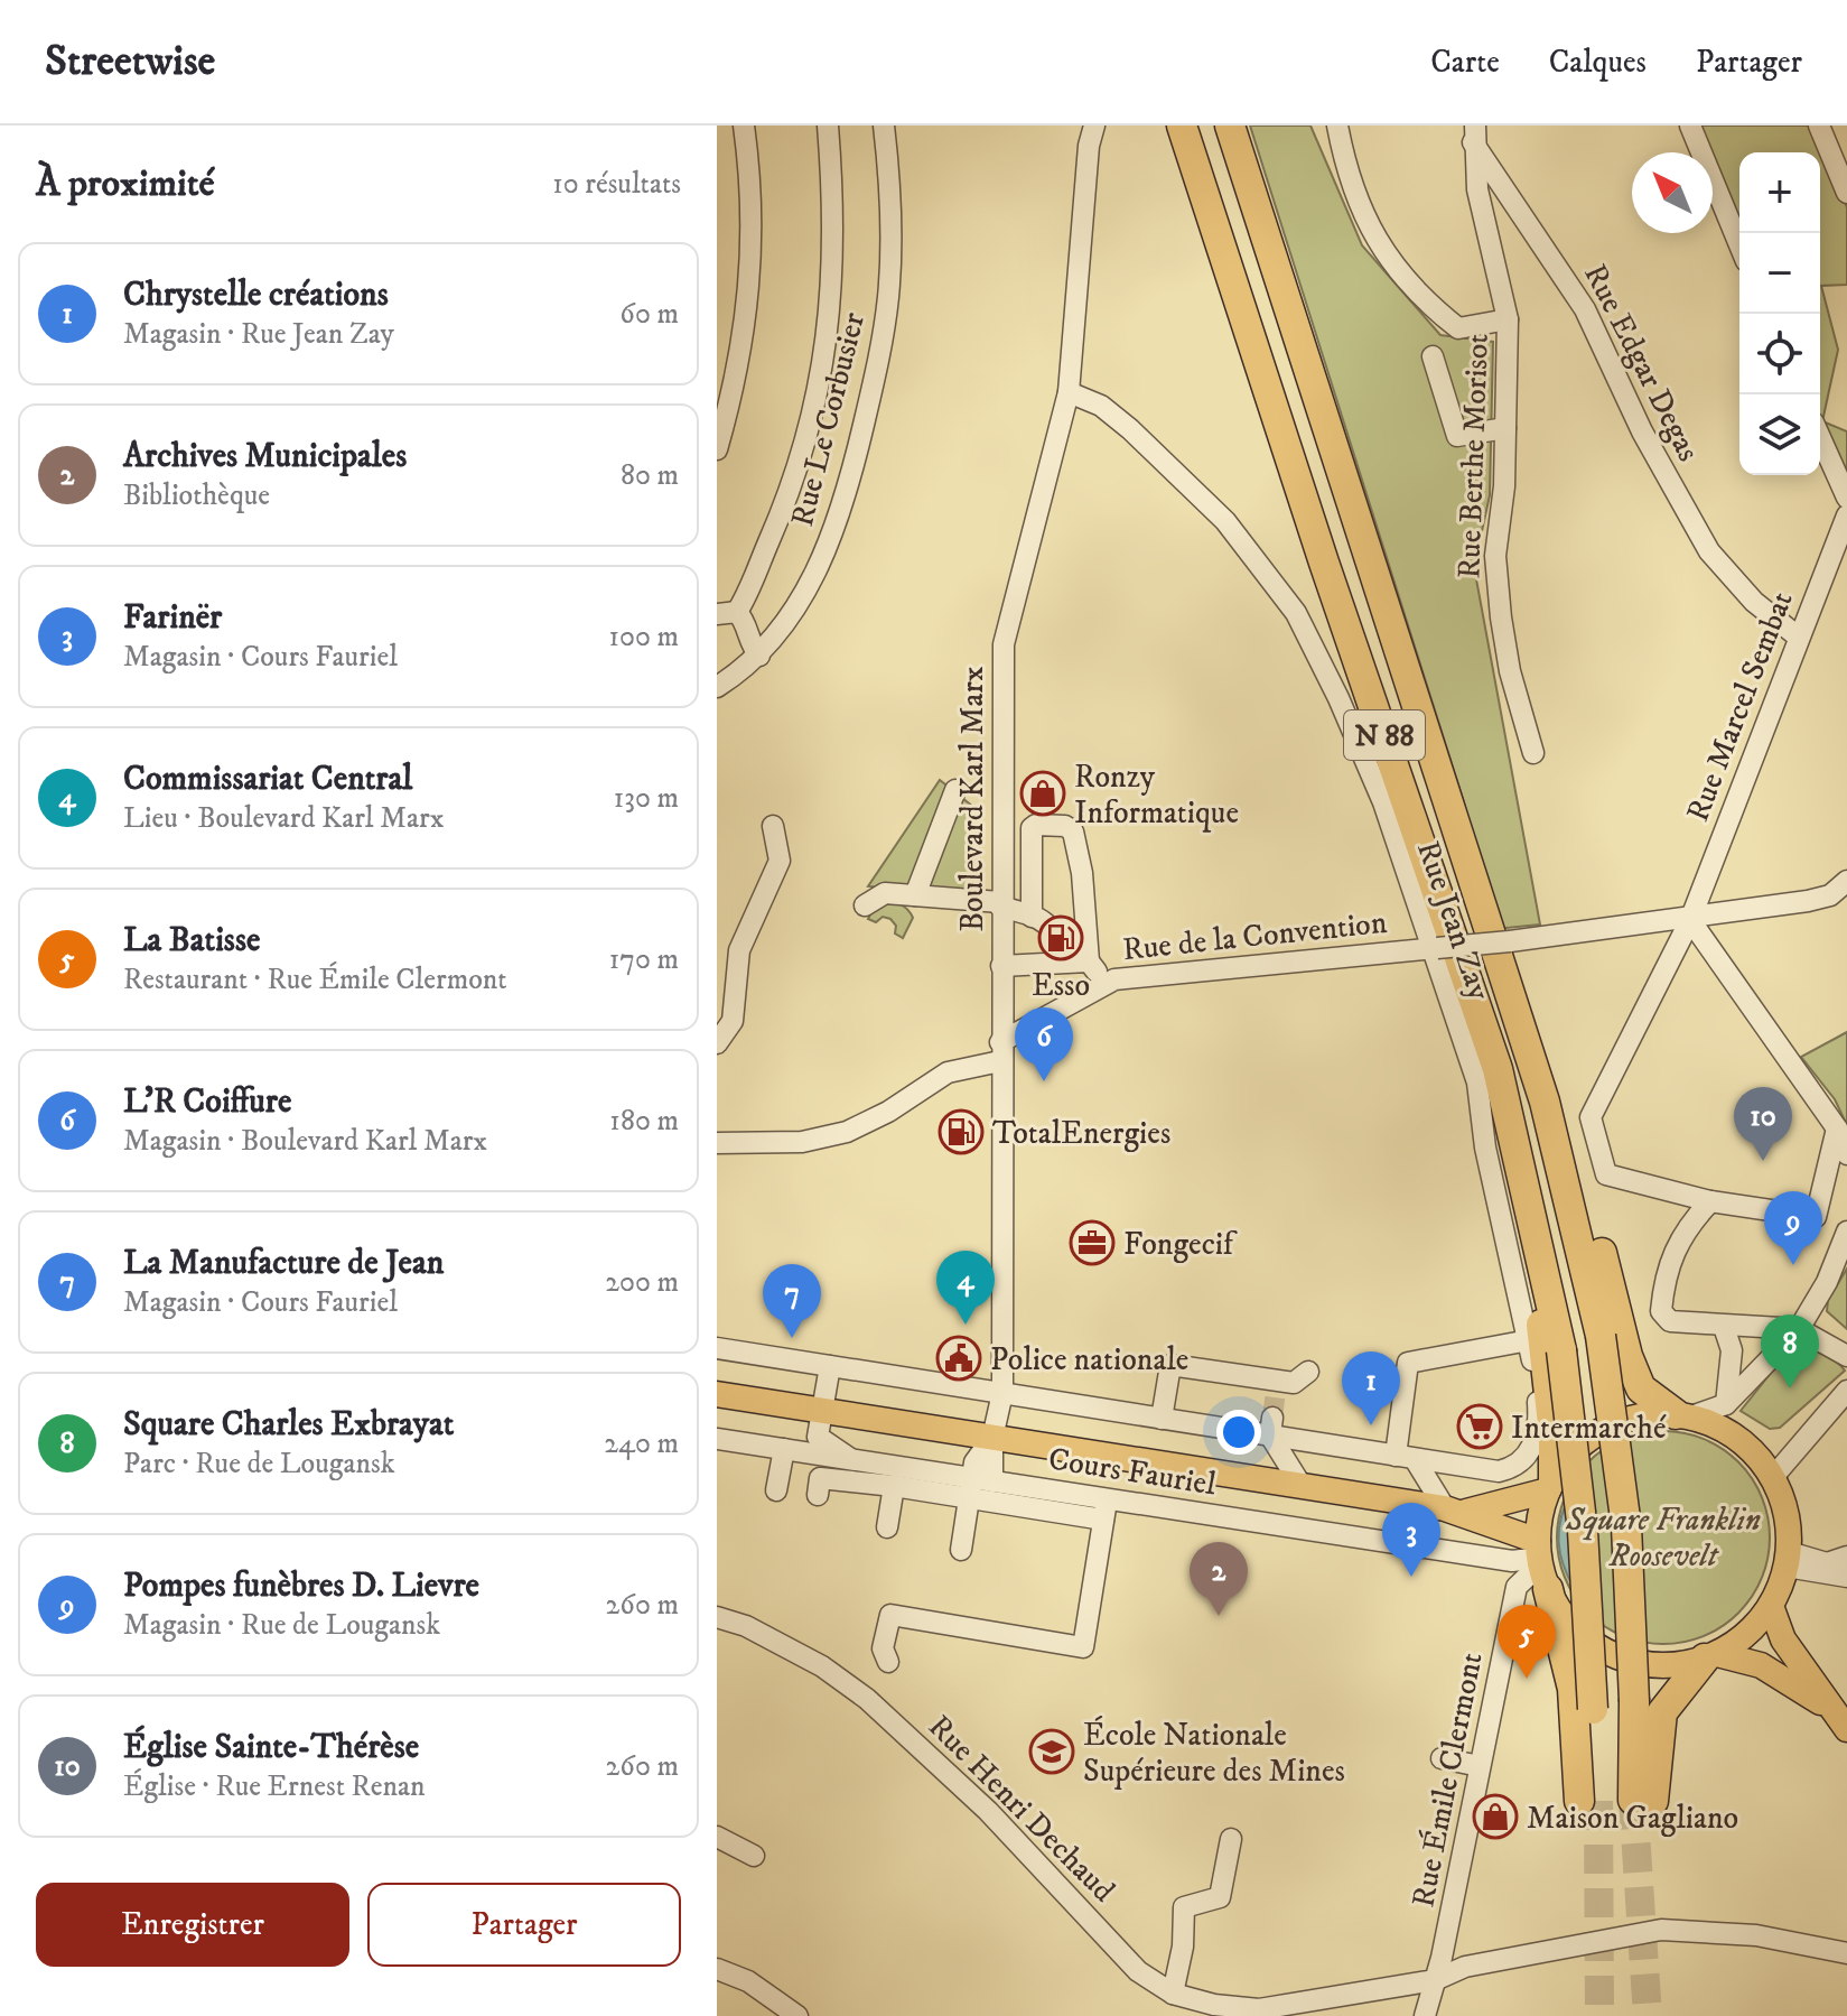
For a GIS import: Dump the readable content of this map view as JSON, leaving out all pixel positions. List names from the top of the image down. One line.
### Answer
{"streets":{"highway":["N 88"],"main road":["Cours Fauriel"],"street":["Rue Edgar Degas","Rue Le Corbusier","Rue Berthe Morisot","Rue Marcel Sembat","Boulevard Karl Marx","Rue Jean Zay","Rue de la Convention","Rue Émile Clermont","Rue Henri Dechaud"]},"crossings":[["Rue Edgar Degas","Rue Berthe Morisot"],["Rue Edgar Degas","Rue Marcel Sembat"],["Rue Marcel Sembat","Rue de la Convention"],["N 88","Cours Fauriel"],["N 88","Rue Émile Clermont"],["Boulevard Karl Marx","Rue Jean Zay"],["Boulevard Karl Marx","Rue de la Convention"],["Boulevard Karl Marx","Cours Fauriel"],["Rue Jean Zay","Rue de la Convention"],["Rue Jean Zay","Cours Fauriel"],["Cours Fauriel","Rue Émile Clermont"],["Rue Émile Clermont","Rue Henri Dechaud"]],"parks":["Square Franklin Roosevelt"],"places":{"shop":["Ronzy Informatique","Maison Gagliano"],"fuel station":["Esso","TotalEnergies"],"office":["Fongecif"],"public building":["Police nationale"],"supermarket":["Intermarché"],"school or university":["École Nationale Supérieure des Mines"]},"north":"top left","page":{"header":"Streetwise","nav":["Carte","Calques","Partager"],"heading":["À proximité","10 résultats"],"map_buttons":["+","−"],"list":[{"mark":"1","name":"Chrystelle créations","note":"Magasin · Rue Jean Zay","value":"60 m"},{"mark":"2","name":"Archives Municipales","note":"Bibliothèque","value":"80 m"},{"mark":"3","name":"Farinër","note":"Magasin · Cours Fauriel","value":"100 m"},{"mark":"4","name":"Commissariat Central","note":"Lieu · Boulevard Karl Marx","value":"130 m"},{"mark":"5","name":"La Batisse","note":"Restaurant · Rue Émile Clermont","value":"170 m"},{"mark":"6","name":"L'R Coiffure","note":"Magasin · Boulevard Karl Marx","value":"180 m"},{"mark":"7","name":"La Manufacture de Jean","note":"Magasin · Cours Fauriel","value":"200 m"},{"mark":"8","name":"Square Charles Exbrayat","note":"Parc · Rue de Lougansk","value":"240 m"},{"mark":"9","name":"Pompes funèbres D. Lievre","note":"Magasin · Rue de Lougansk","value":"260 m"},{"mark":"10","name":"Église Sainte-Thérèse","note":"Église · Rue Ernest Renan","value":"260 m"}],"pins":["6","10","9","4","7","8","1","3","2","5"],"buttons":["Enregistrer","Partager"]}}
